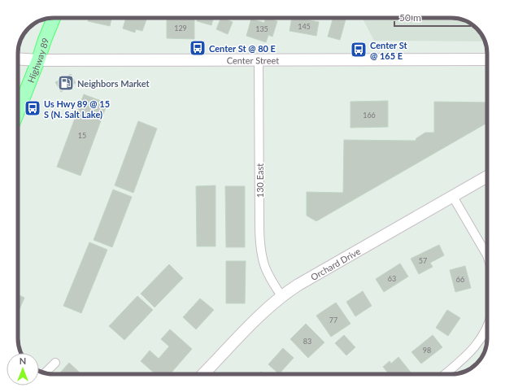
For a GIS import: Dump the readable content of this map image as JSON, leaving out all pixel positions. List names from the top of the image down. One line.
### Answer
{"streets":{"main road":["Center Street","Highway 89","Orchard Drive"],"street":["130 East"]},"crossings":[["Center Street","Highway 89"],["Center Street","130 East"],["130 East","Orchard Drive"]],"places":{"bus stop":["Center St @ 80 E","Center St @ 165 E","Us Hwy 89 @ 15 S (N. Salt Lake)"],"fuel station":["Neighbors Market"]},"house_numbers":["145","129","135","166","15","57","63","66","77","83","98"],"scale_bar":"50 m","north":"top"}
